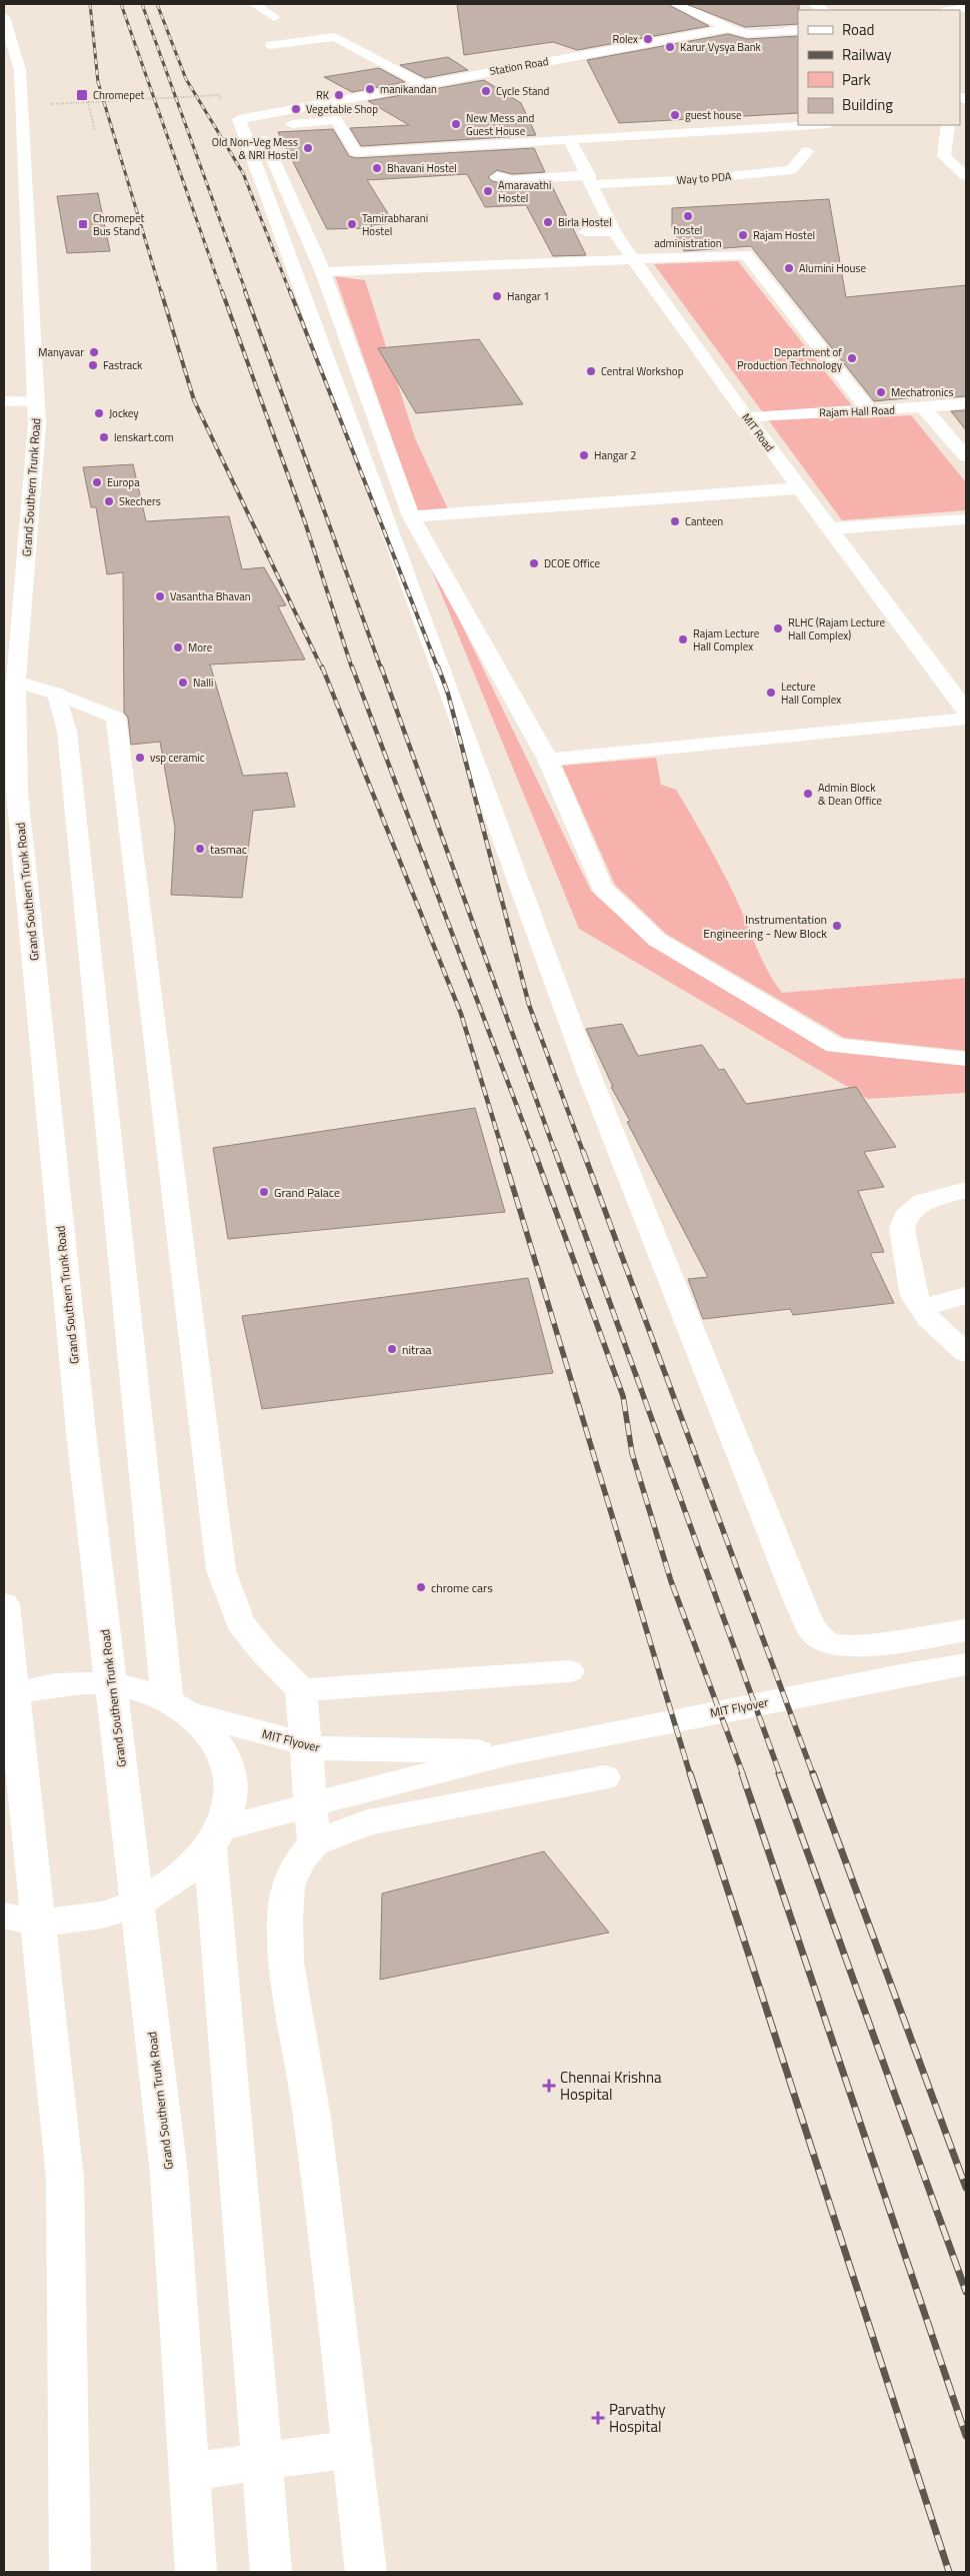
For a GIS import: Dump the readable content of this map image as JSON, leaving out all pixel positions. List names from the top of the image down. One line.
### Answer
{"streets":{"street":["Station Road","Way to PDA","Rajam Hall Road","MIT Road","Grand Southern Trunk Road","MIT Flyover"]},"crossings":[["Way to PDA","MIT Road"],["Rajam Hall Road","MIT Road"]],"places":{"other":["Rolex","Karur Vysya Bank","manikandan","Cycle Stand","RK","Vegetable Shop","guest house","New Mess and Guest House","Old Non-Veg Mess & NRI Hostel","Bhavani Hostel","Amaravathi Hostel","hostel administration","Birla Hostel","Tamirabharani Hostel","Rajam Hostel","Alumini House","Hangar 1","Manyavar","Department of Production Technology","Fastrack","Central Workshop","Mechatronics","Jockey","lenskart.com","Hangar 2","Europa","Skechers","Canteen","DCOE Office","Vasantha Bhavan","RLHC (Rajam Lecture Hall Complex)","Rajam Lecture Hall Complex","More","Nalli","Lecture Hall Complex","vsp ceramic","Admin Block & Dean Office","tasmac","Instrumentation Engineering - New Block","Grand Palace","nitraa","chrome cars"],"transit":["Chromepet","Chromepet Bus Stand"],"health":["Chennai Krishna Hospital","Parvathy Hospital"]},"legend":["Road","Railway","Park","Building"]}
